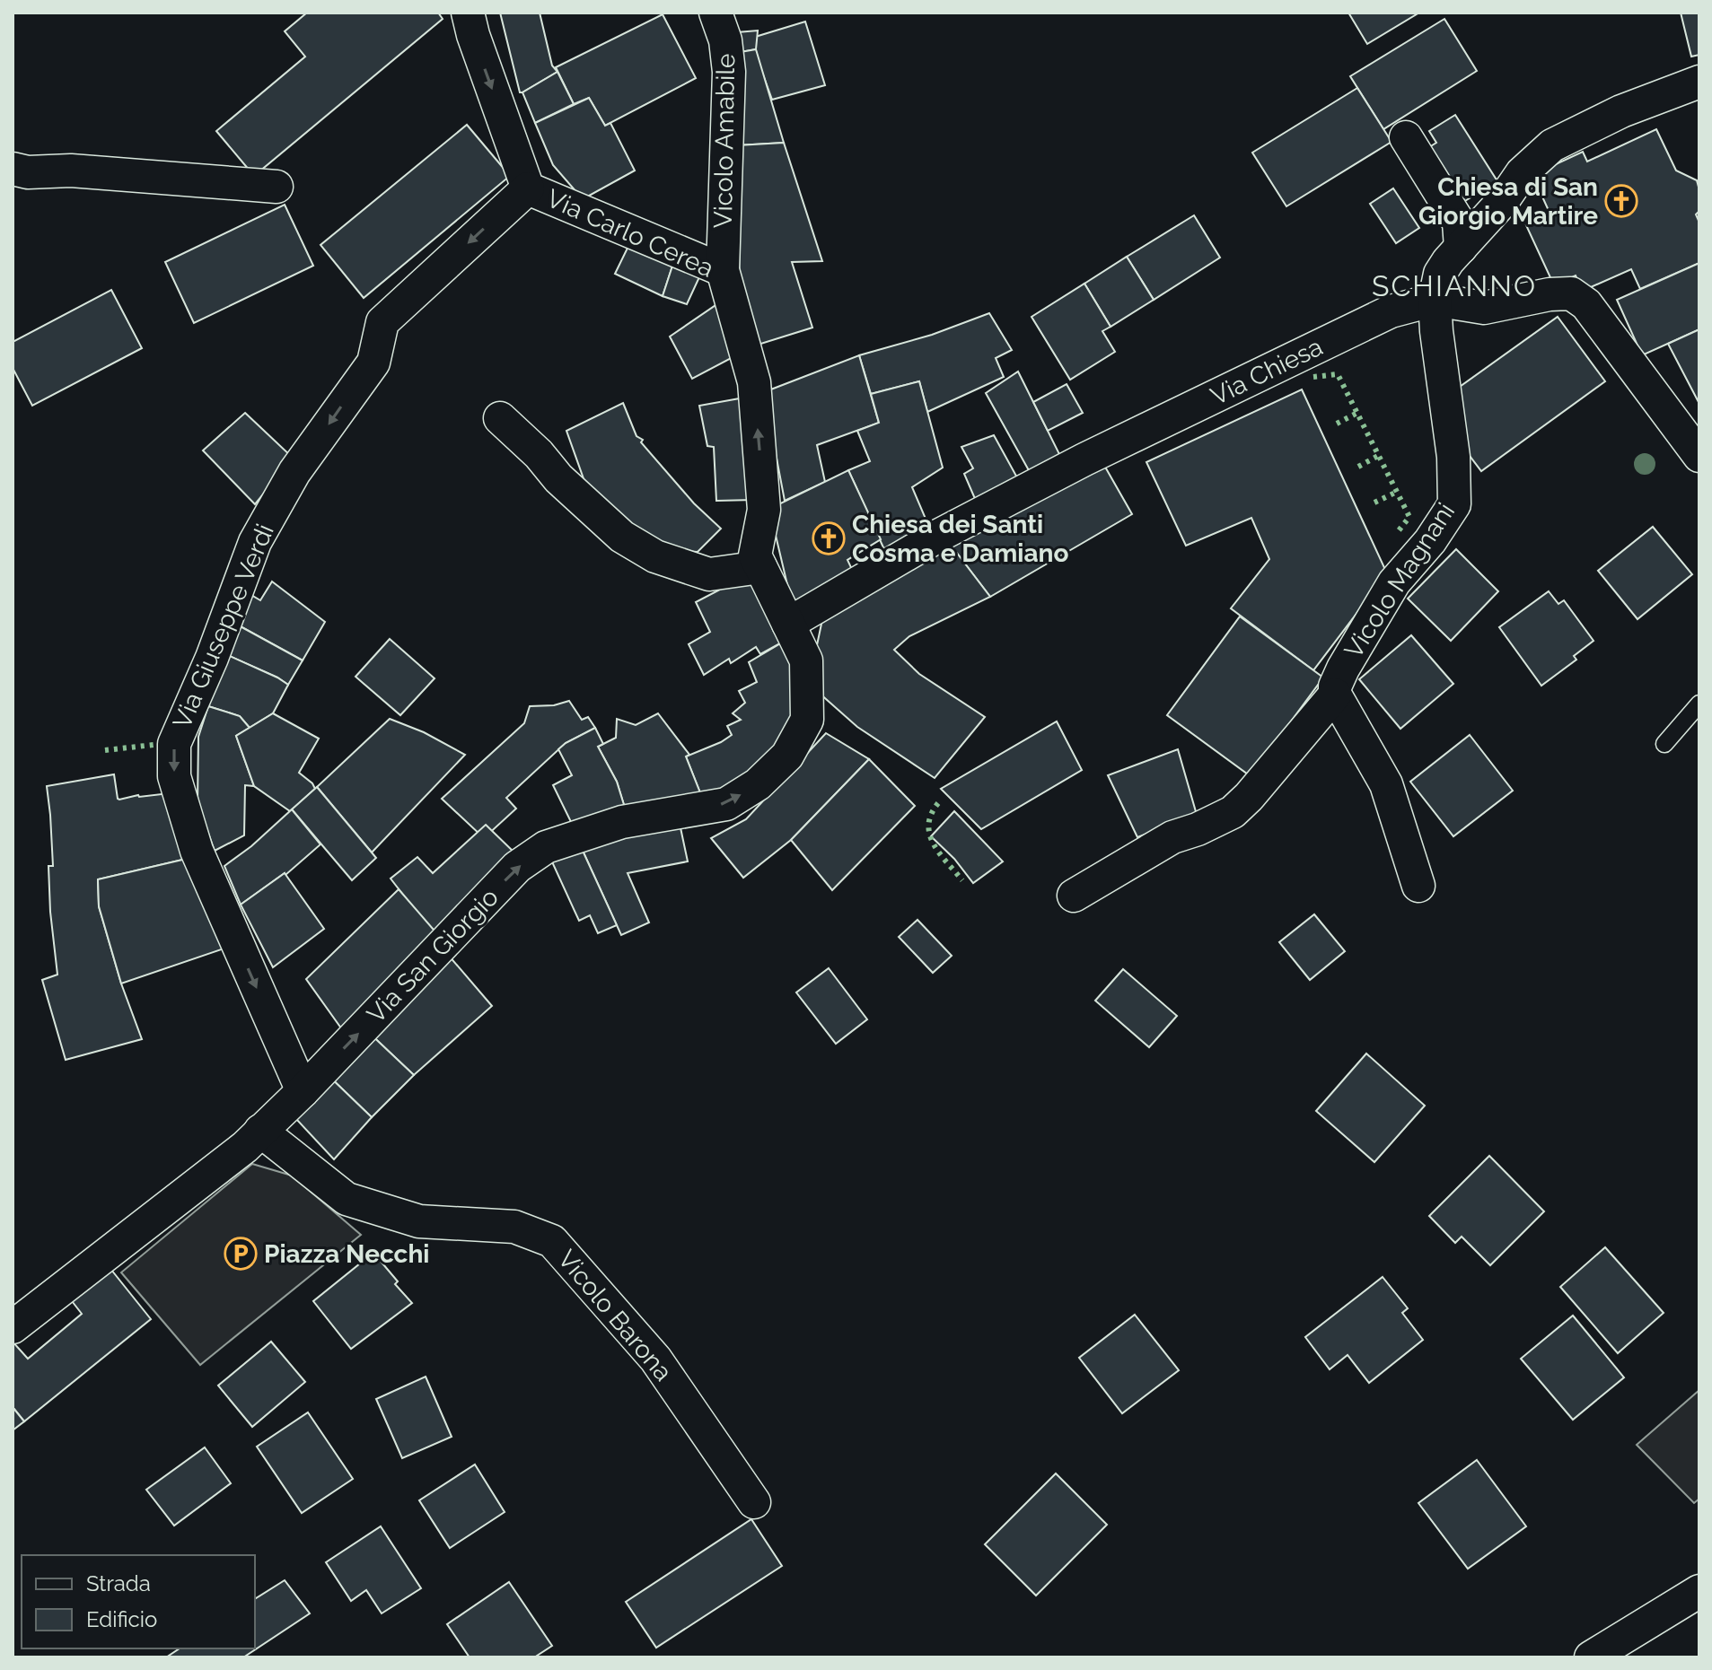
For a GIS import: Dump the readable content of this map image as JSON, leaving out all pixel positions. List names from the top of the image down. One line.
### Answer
{"streets":{"street":["Vicolo Amabile","Via Carlo Cerea","Via Chiesa","Vicolo Magnani","Via Giuseppe Verdi","Via San Giorgio","Vicolo Barona"]},"crossings":[["Vicolo Amabile","Via Carlo Cerea"],["Via Carlo Cerea","Via Giuseppe Verdi"],["Via Carlo Cerea","Via San Giorgio"],["Via Chiesa","Vicolo Magnani"],["Via Chiesa","Via San Giorgio"],["Via Giuseppe Verdi","Via San Giorgio"],["Via San Giorgio","Vicolo Barona"]],"one_way":["Via Giuseppe Verdi","Via San Giorgio"],"districts":["SCHIANNO"],"places":{"church":["Chiesa di San Giorgio Martire","Chiesa dei Santi Cosma e Damiano"],"parking":["Piazza Necchi"]},"legend":["Strada","Edificio"]}
